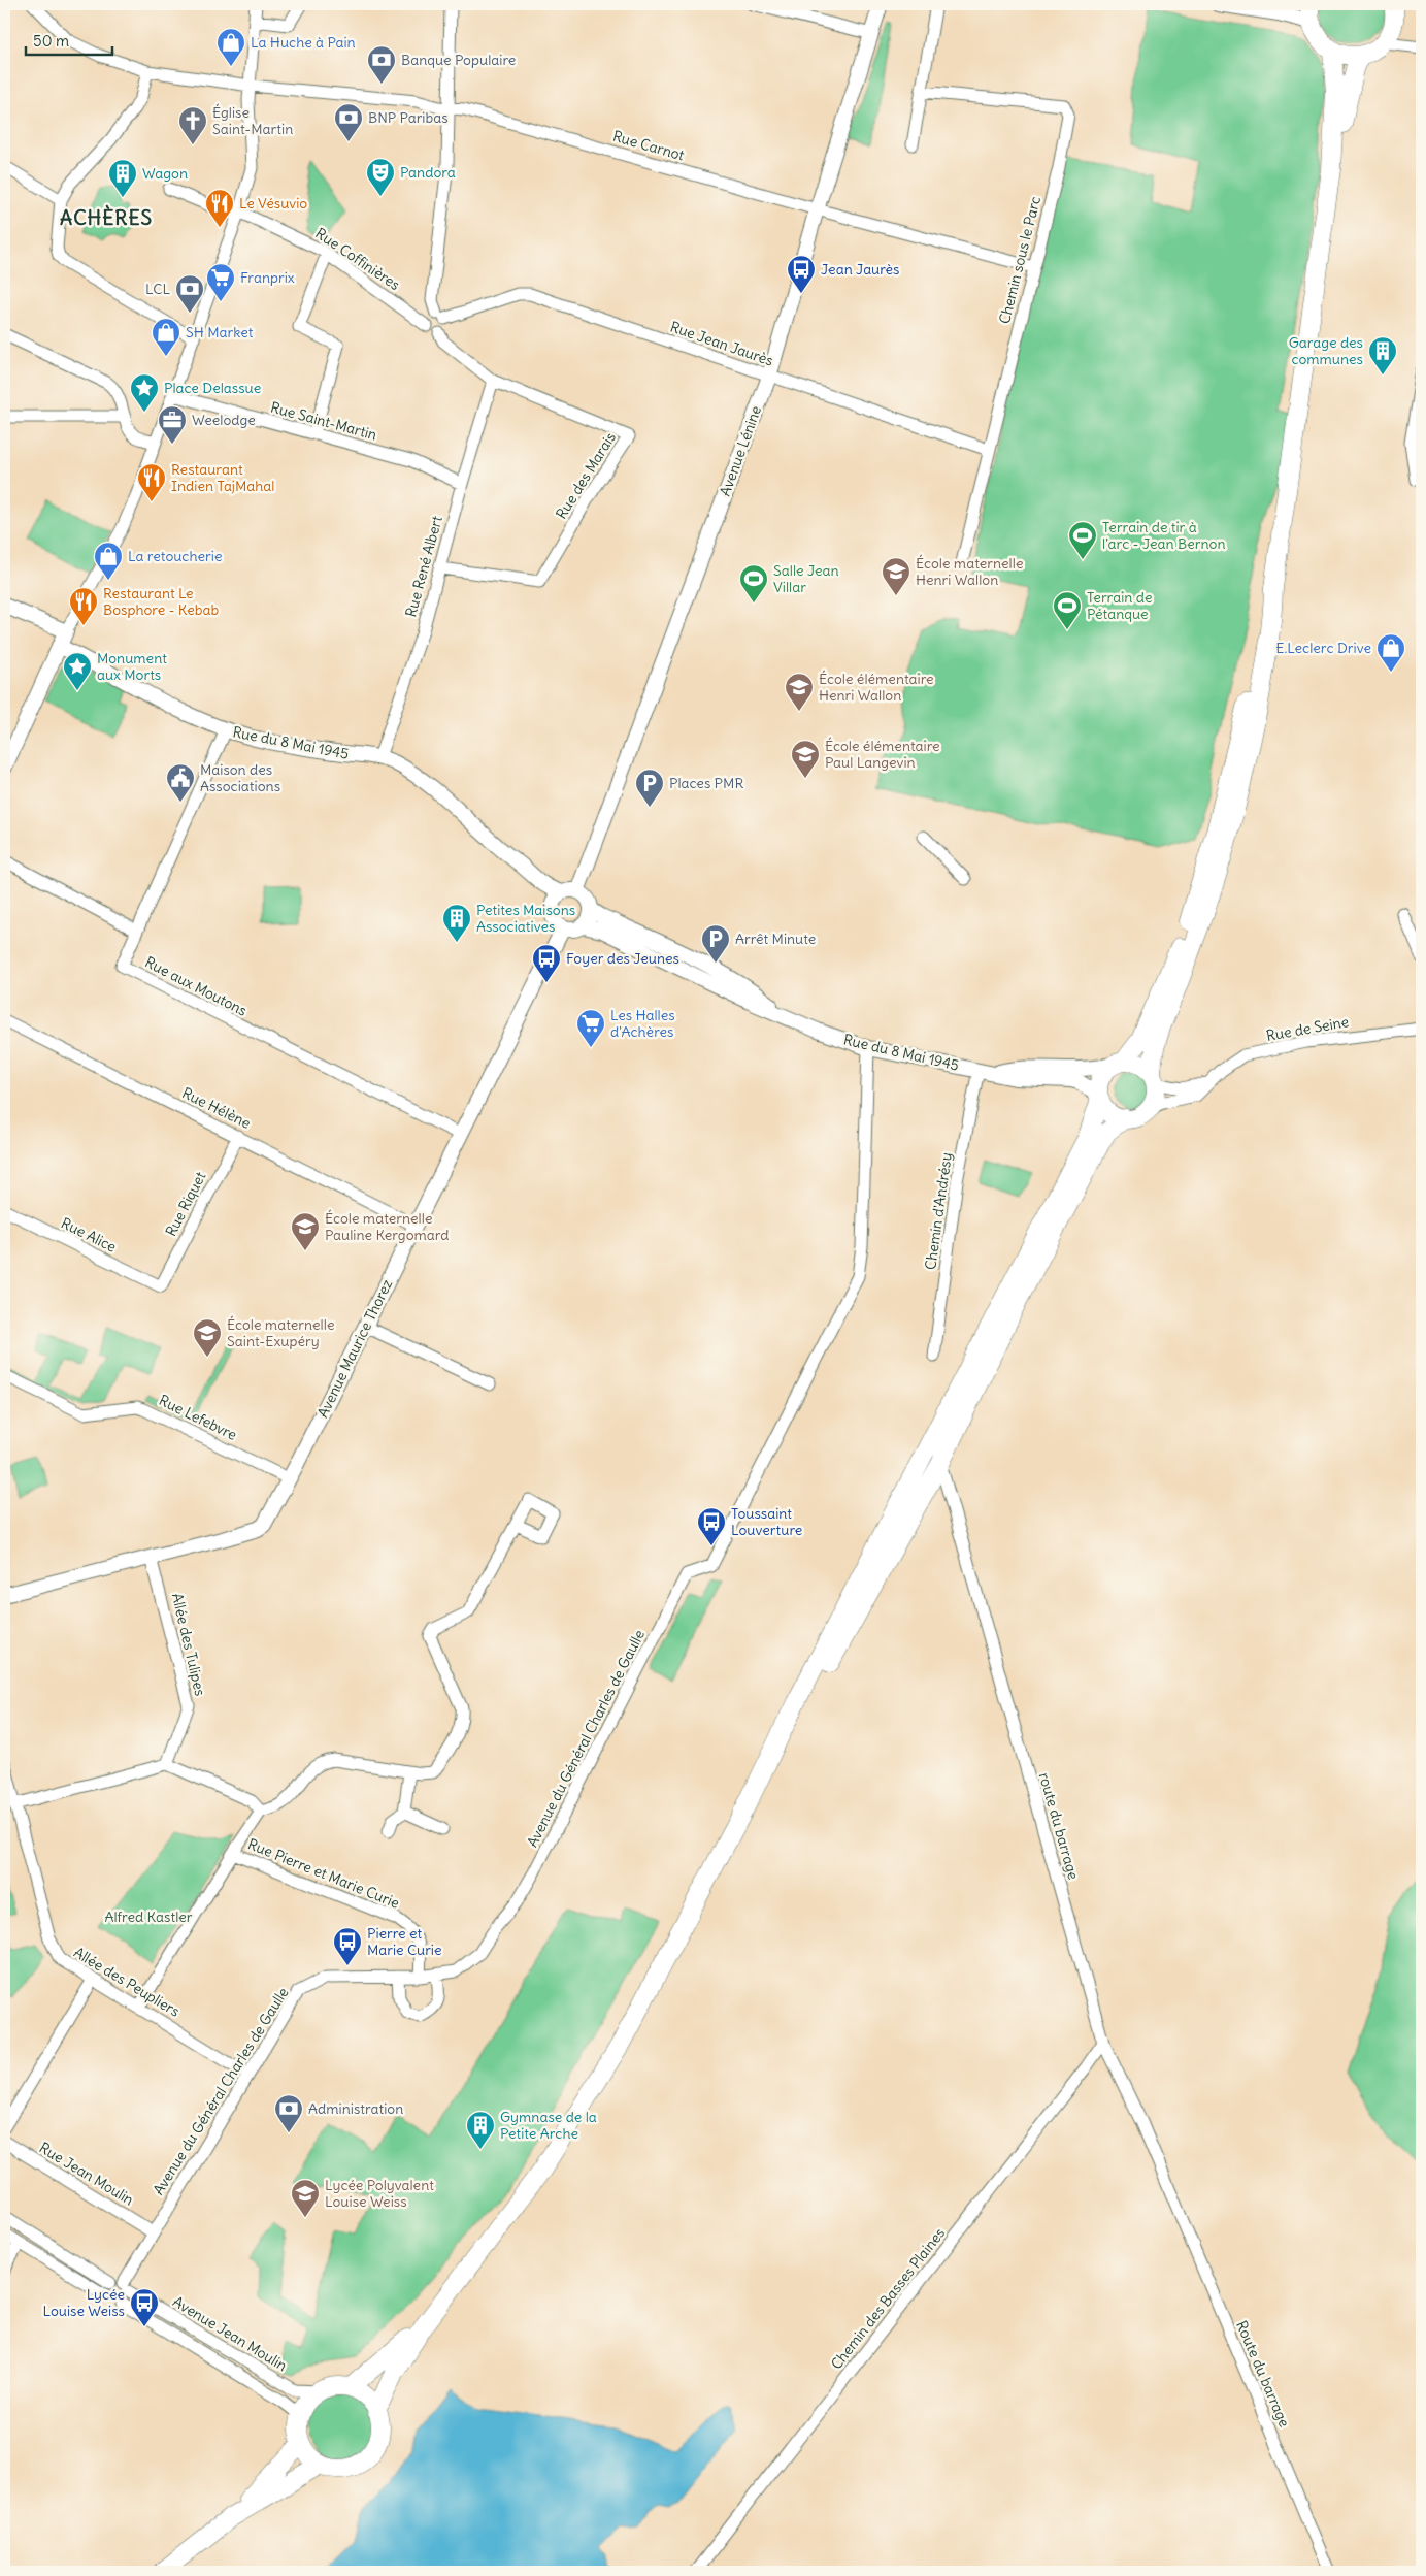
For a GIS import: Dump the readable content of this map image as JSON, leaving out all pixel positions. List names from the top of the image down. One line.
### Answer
{"streets":{"street":["Rue Carnot","Rue Coffinières","Chemin sous le Parc","Rue Jean Jaurès","Rue Saint-Martin","Avenue Lénine","Rue des Marais","Rue René Albert","Rue du 8 Mai 1945","Rue aux Moutons","Rue de Seine","Rue Hélène","Rue Riquet","Chemin d'Andrésy","Rue Alice","Avenue Maurice Thorez","Rue Lefebvre","Allée des Tulipes","Avenue du Général Charles de Gaulle","route du barrage","Rue Pierre et Marie Curie","Allée des Peupliers","Rue Jean Moulin","Chemin des Basses Plaines","Avenue Jean Moulin","Route du barrage"]},"crossings":[["Rue Carnot","Chemin sous le Parc"],["Rue Carnot","Avenue Lénine"],["Rue Coffinières","Rue Jean Jaurès"],["Rue Coffinières","Rue des Marais"],["Chemin sous le Parc","Rue Jean Jaurès"],["Rue Jean Jaurès","Avenue Lénine"],["Rue Jean Jaurès","Rue des Marais"],["Rue Saint-Martin","Rue René Albert"],["Avenue Lénine","Rue du 8 Mai 1945"],["Avenue Lénine","Avenue Maurice Thorez"],["Rue des Marais","Rue René Albert"],["Rue René Albert","Rue du 8 Mai 1945"],["Rue du 8 Mai 1945","Rue aux Moutons"],["Rue du 8 Mai 1945","Rue de Seine"],["Rue du 8 Mai 1945","Chemin d'Andrésy"],["Rue du 8 Mai 1945","Avenue Maurice Thorez"],["Rue du 8 Mai 1945","Avenue du Général Charles de Gaulle"],["Rue aux Moutons","Avenue Maurice Thorez"],["Rue Hélène","Rue Riquet"],["Rue Hélène","Avenue Maurice Thorez"],["Rue Riquet","Rue Alice"],["Avenue Maurice Thorez","Rue Lefebvre"],["Avenue Maurice Thorez","Allée des Tulipes"],["Avenue du Général Charles de Gaulle","Rue Pierre et Marie Curie"],["Avenue du Général Charles de Gaulle","Allée des Peupliers"],["Avenue du Général Charles de Gaulle","Rue Jean Moulin"],["Avenue du Général Charles de Gaulle","Avenue Jean Moulin"],["route du barrage","Chemin des Basses Plaines"],["route du barrage","Route du barrage"]],"districts":["ACHÈRES"],"parks":["Alfred Kastler"],"places":{"shop":["La Huche à Pain","SH Market","La retoucherie","E.Leclerc Drive"],"bank":["Banque Populaire","BNP Paribas","LCL","Administration"],"church":["Église Saint-Martin"],"theatre":["Pandora"],"building":["Wagon","Garage des communes","Petites Maisons Associatives","Gymnase de la Petite Arche"],"restaurant":["Le Vésuvio","Restaurant Indien TajMahal","Restaurant Le Bosphore - Kebab"],"bus stop":["Jean Jaurès","Foyer des Jeunes","Toussaint Louverture","Pierre et Marie Curie","Lycée Louise Weiss"],"supermarket":["Franprix","Les Halles d'Achères"],"place":["Place Delassue","Monument aux Morts"],"office":["Weelodge"],"sports":["Terrain de tir à l'arc - Jean Bernon","Salle Jean Villar","Terrain de Pétanque"],"school or university":["École maternelle Henri Wallon","École élémentaire Henri Wallon","École élémentaire Paul Langevin","École maternelle Pauline Kergomard","École maternelle Saint-Exupéry","Lycée Polyvalent Louise Weiss"],"public building":["Maison des Associations"],"parking":["Places PMR","Arrêt Minute"]},"scale_bar":"50 m"}
